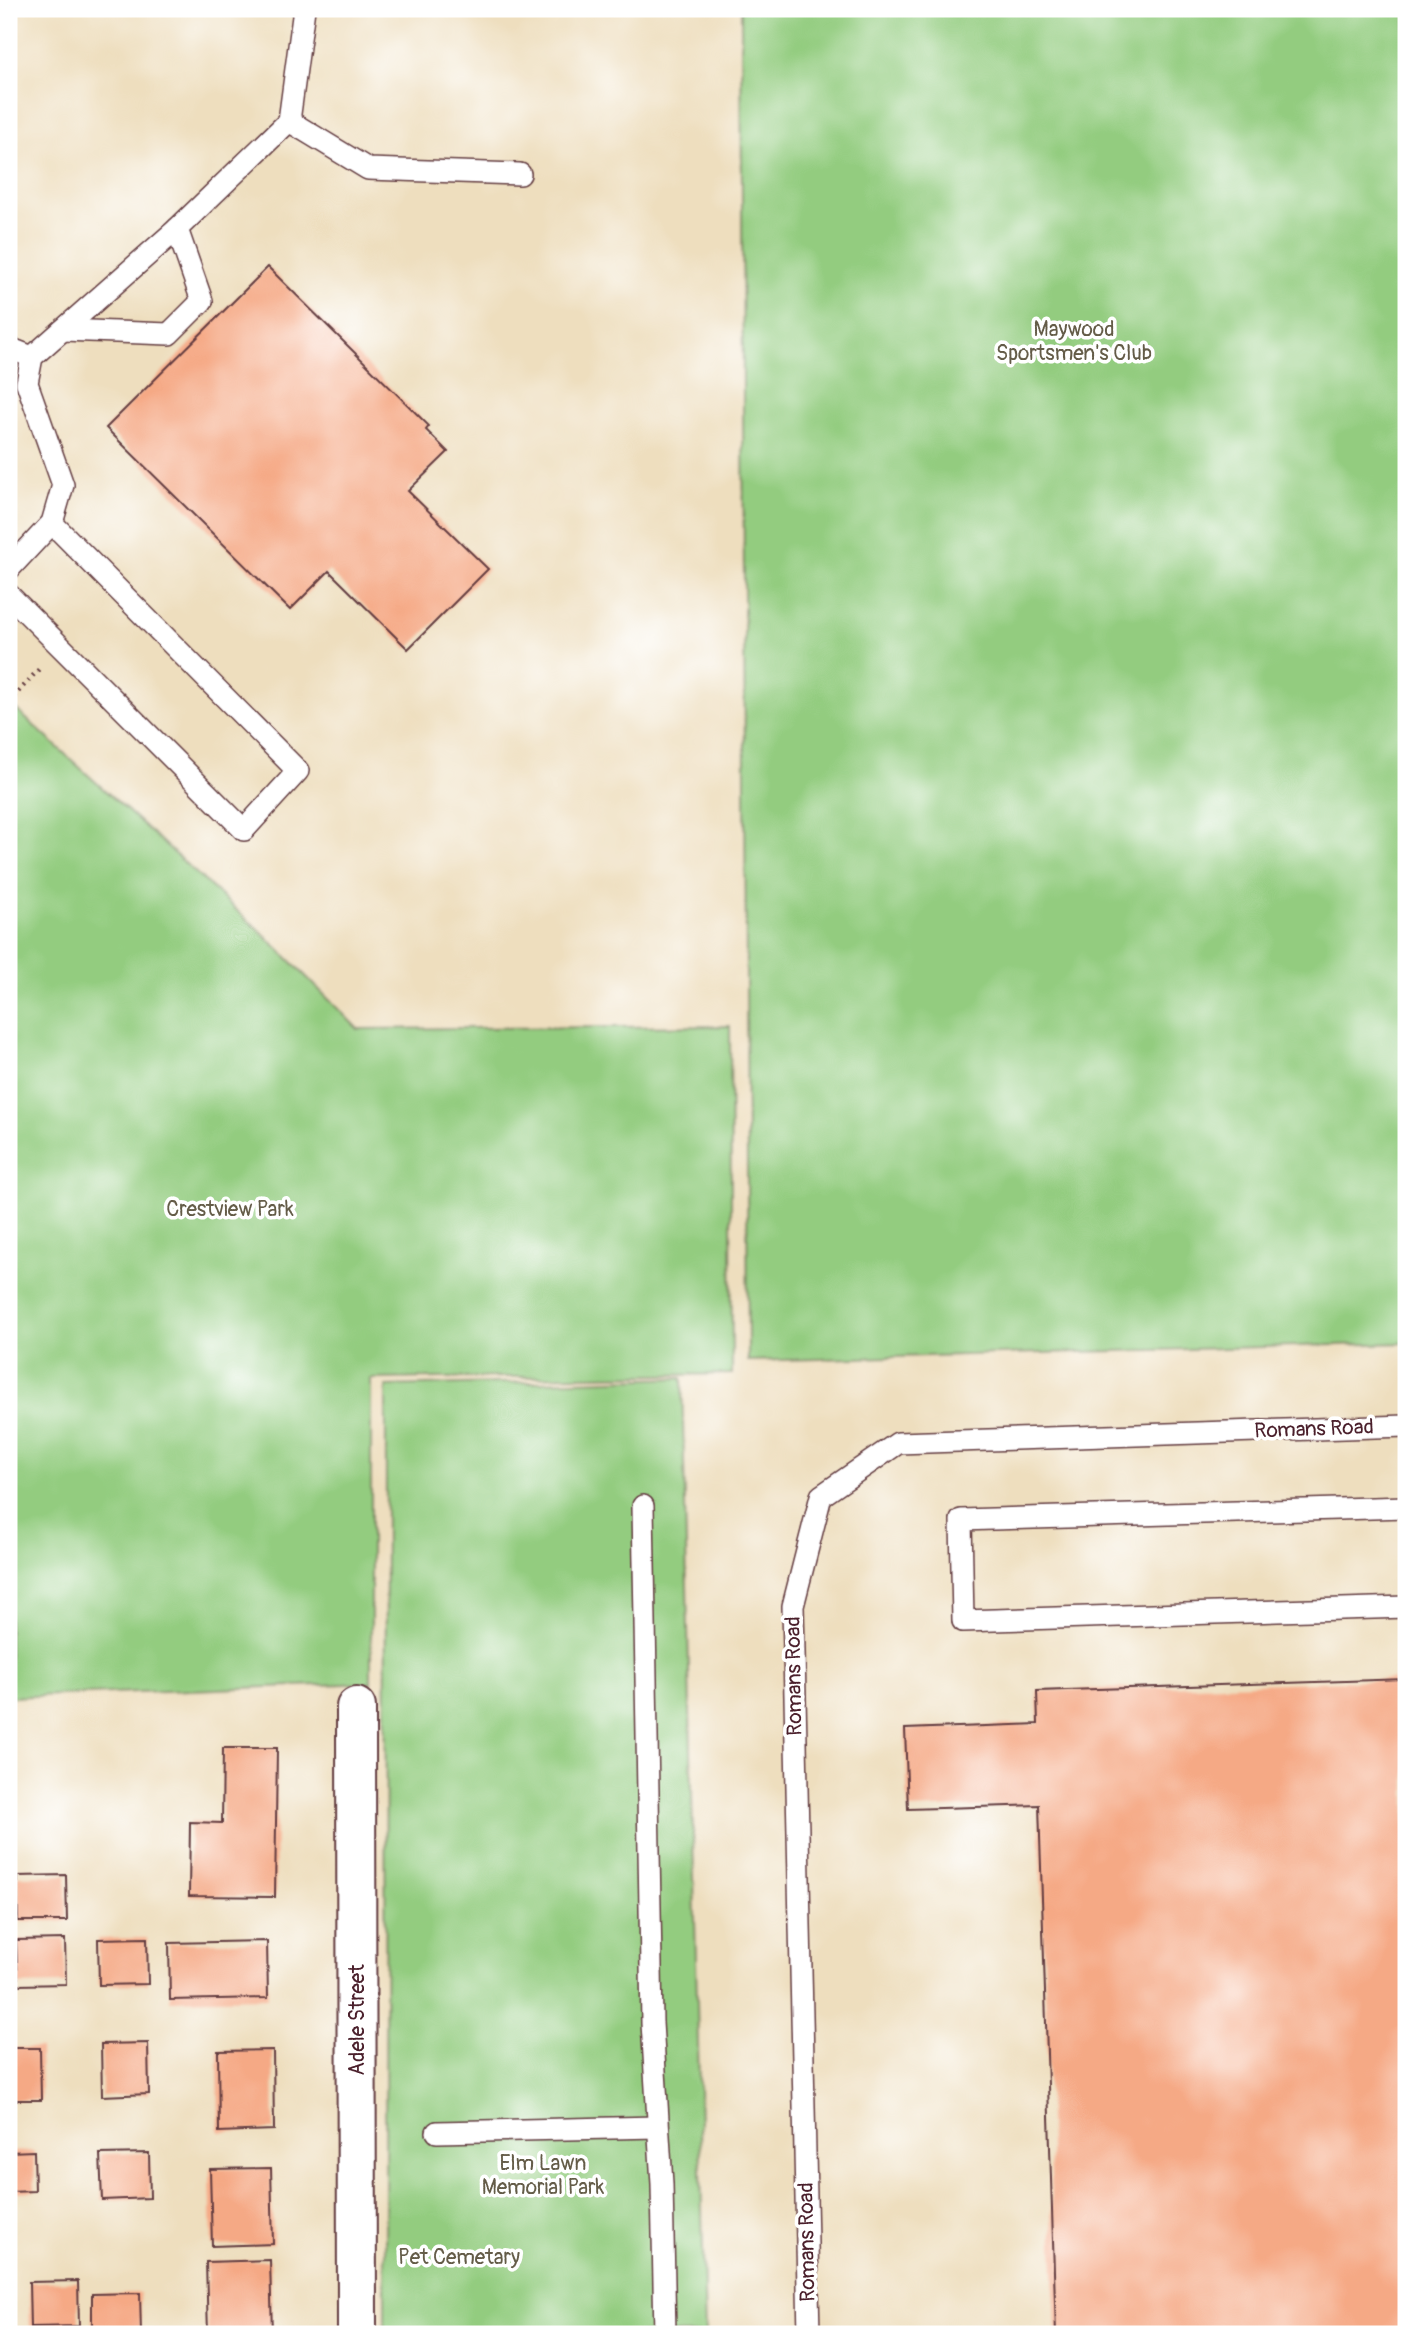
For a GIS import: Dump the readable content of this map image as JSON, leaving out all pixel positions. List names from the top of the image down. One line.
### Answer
{"streets":{"street":["Adele Street"],"lane":["Romans Road"]},"parks":["Maywood Sportsmen's Club","Crestview Park","Elm Lawn Memorial Park","Pet Cemetary"]}
